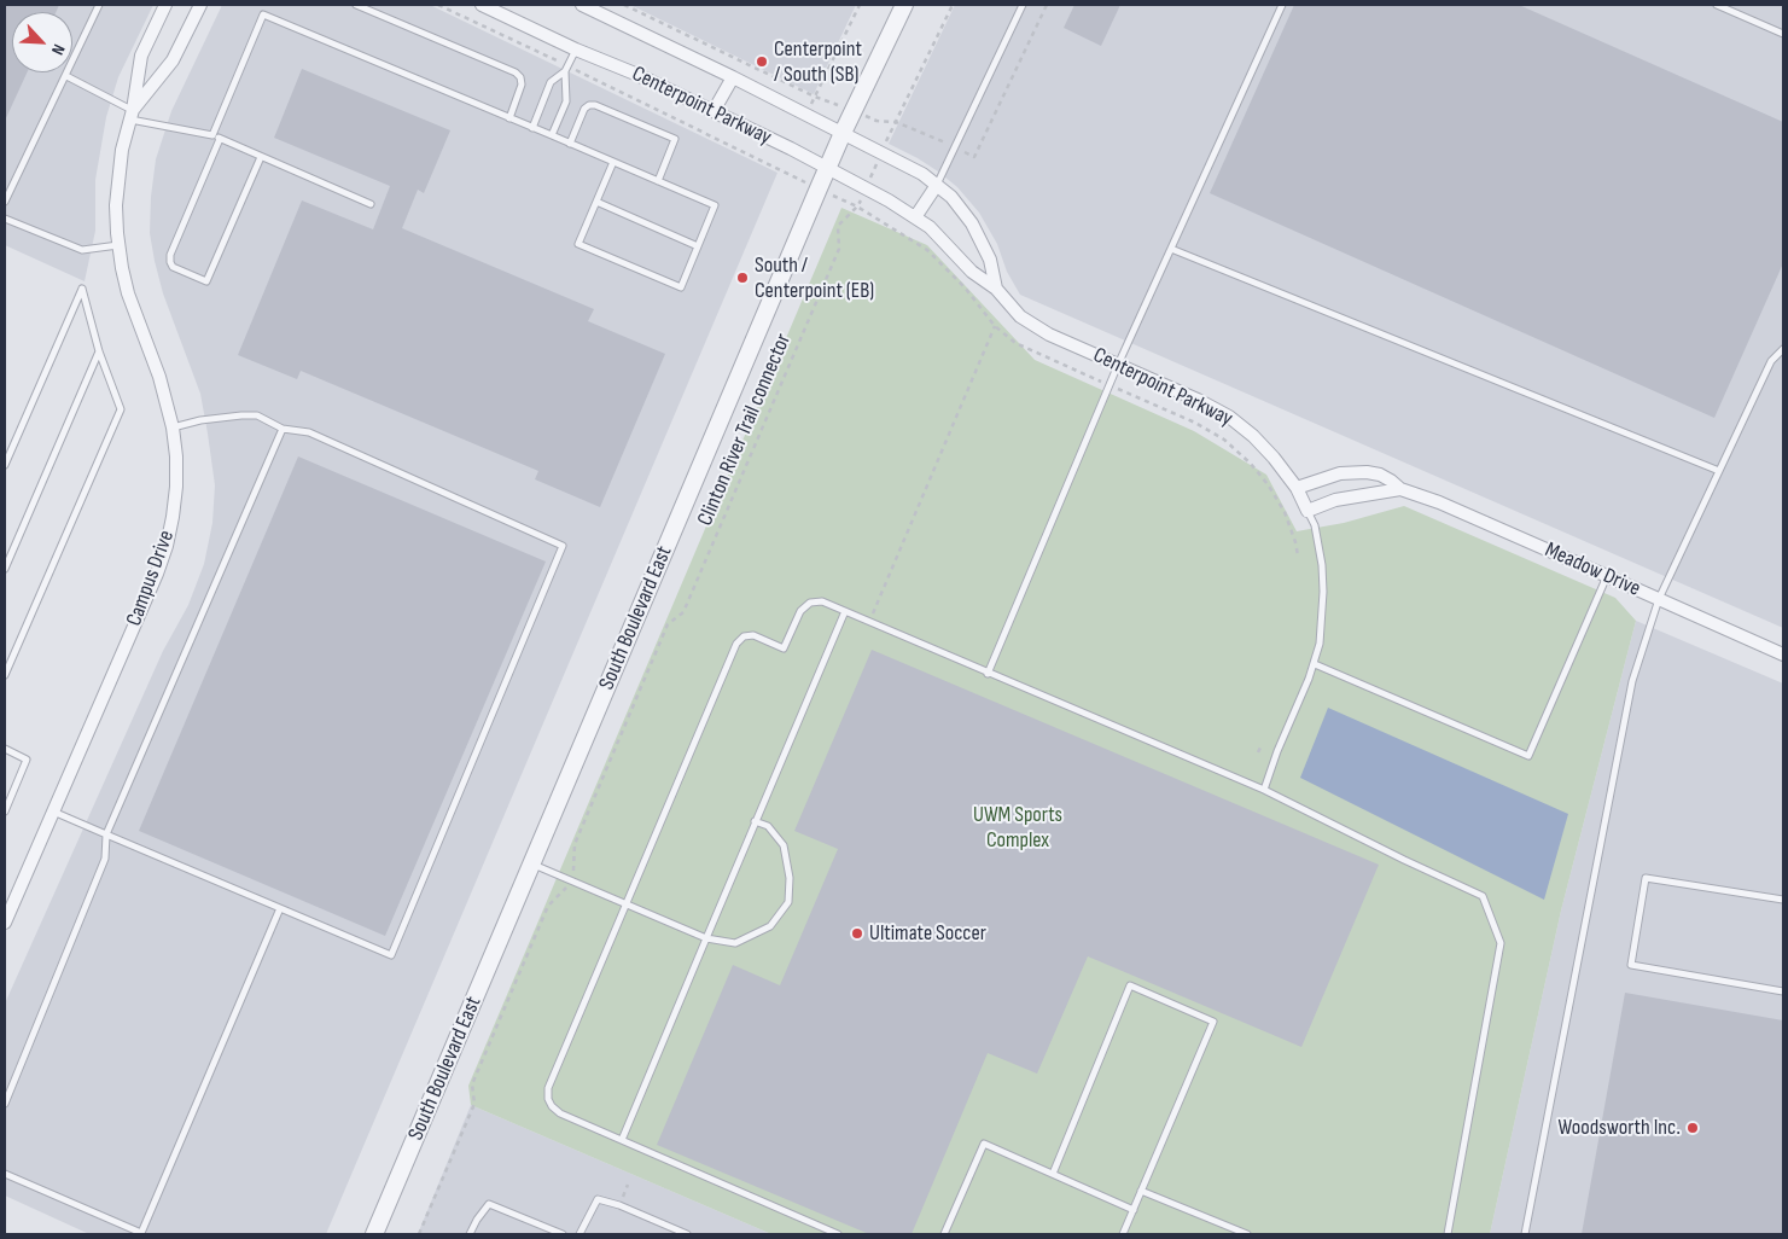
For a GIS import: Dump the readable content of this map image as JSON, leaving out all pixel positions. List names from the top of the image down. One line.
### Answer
{"streets":{"street":["Centerpoint Parkway","Meadow Drive","Campus Drive","South Boulevard East"],"path":["Clinton River Trail connector"]},"crossings":[["Centerpoint Parkway","Clinton River Trail connector"],["Centerpoint Parkway","Meadow Drive"],["Centerpoint Parkway","South Boulevard East"]],"parks":["UWM Sports Complex"],"places":["Centerpoint / South (SB)","South / Centerpoint (EB)","Ultimate Soccer","Woodsworth Inc."],"north":"bottom right"}
